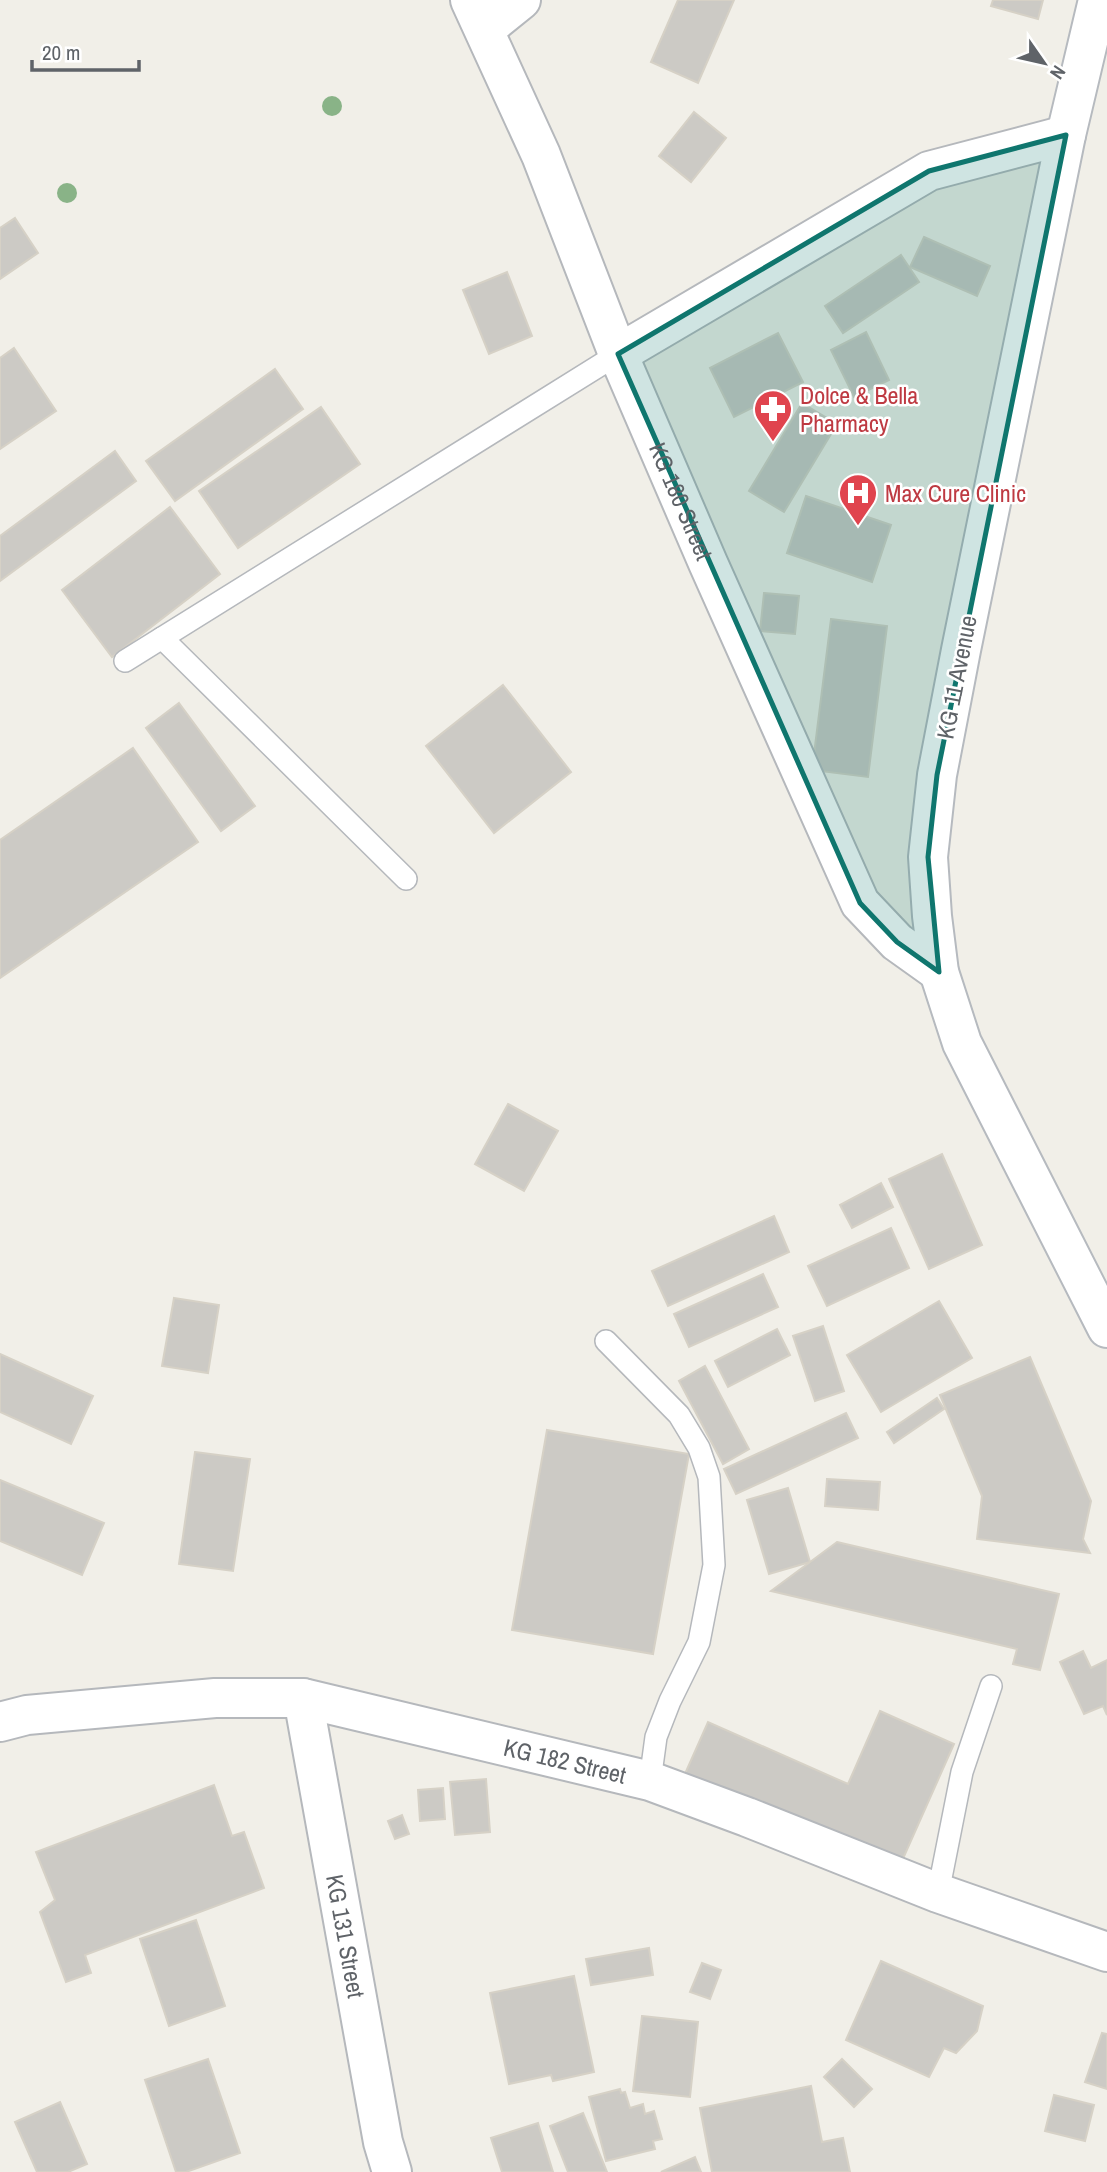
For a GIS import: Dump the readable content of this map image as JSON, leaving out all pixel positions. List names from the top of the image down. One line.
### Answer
{"streets":{"street":["KG 180 Street","KG 11 Avenue","KG 182 Street","KG 131 Street"]},"crossings":[["KG 180 Street","KG 11 Avenue"],["KG 182 Street","KG 131 Street"]],"places":{"pharmacy":["Dolce & Bella Pharmacy"],"hospital":["Max Cure Clinic"]},"scale_bar":"20 m","north":"bottom right"}
